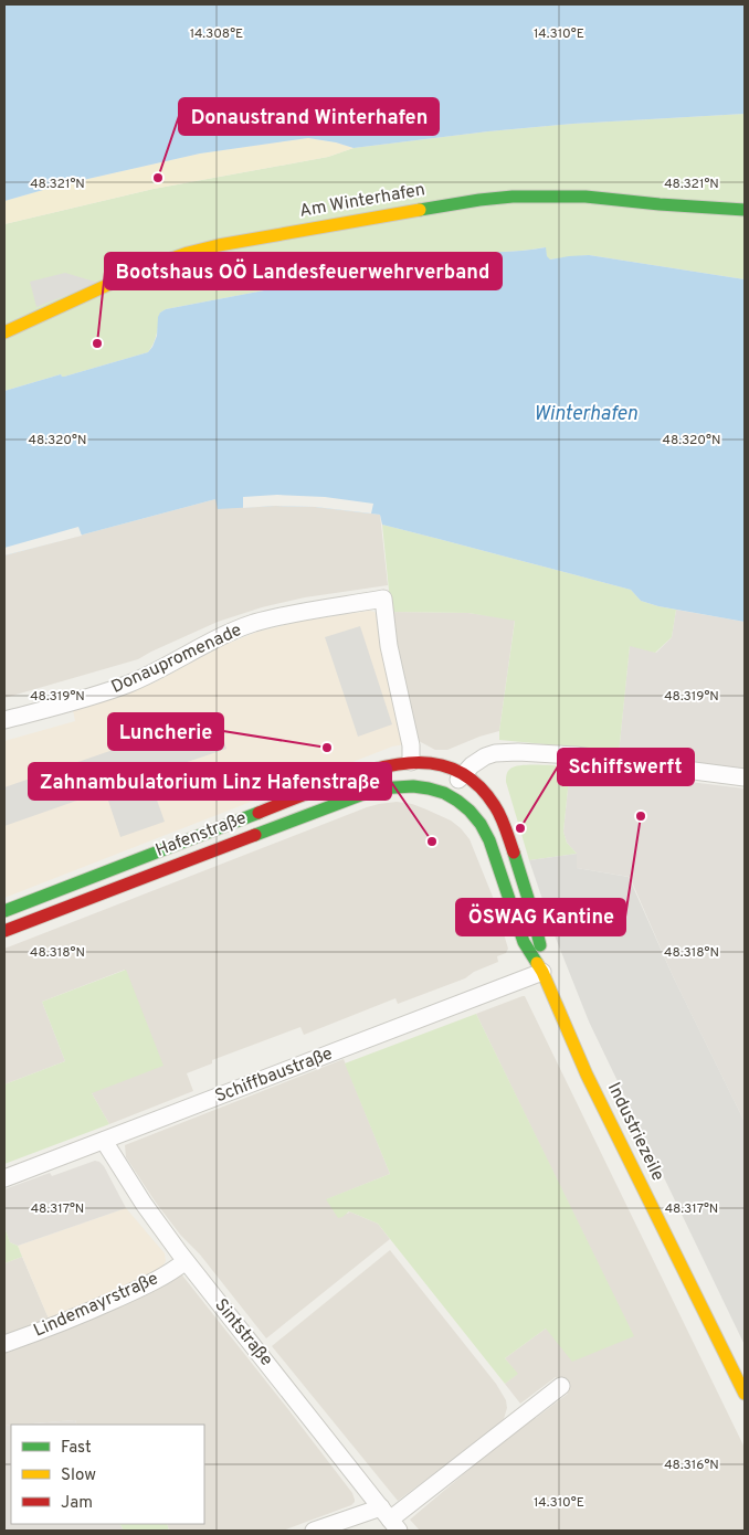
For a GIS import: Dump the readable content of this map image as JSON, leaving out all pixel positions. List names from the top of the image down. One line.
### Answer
{"streets":{"main road":["Am Winterhafen","Hafenstraße","Industriezeile"],"street":["Donaupromenade","Schiffbaustraße","Lindemayrstraße","Sintstraße"]},"crossings":[["Donaupromenade","Hafenstraße"],["Hafenstraße","Schiffbaustraße"],["Hafenstraße","Industriezeile"],["Schiffbaustraße","Industriezeile"],["Schiffbaustraße","Sintstraße"],["Lindemayrstraße","Sintstraße"]],"water":["Winterhafen"],"places":["Donaustrand Winterhafen","Bootshaus OÖ Landesfeuerwehrverband","Luncherie","ÖSWAG Kantine","Schiffswerft","Zahnambulatorium Linz Hafenstraße"],"legend":["Fast","Slow","Jam"],"coordinates":["14.308°E","14.310°E","48.321°N","48.320°N","48.319°N","48.318°N","48.317°N","48.316°N"]}
